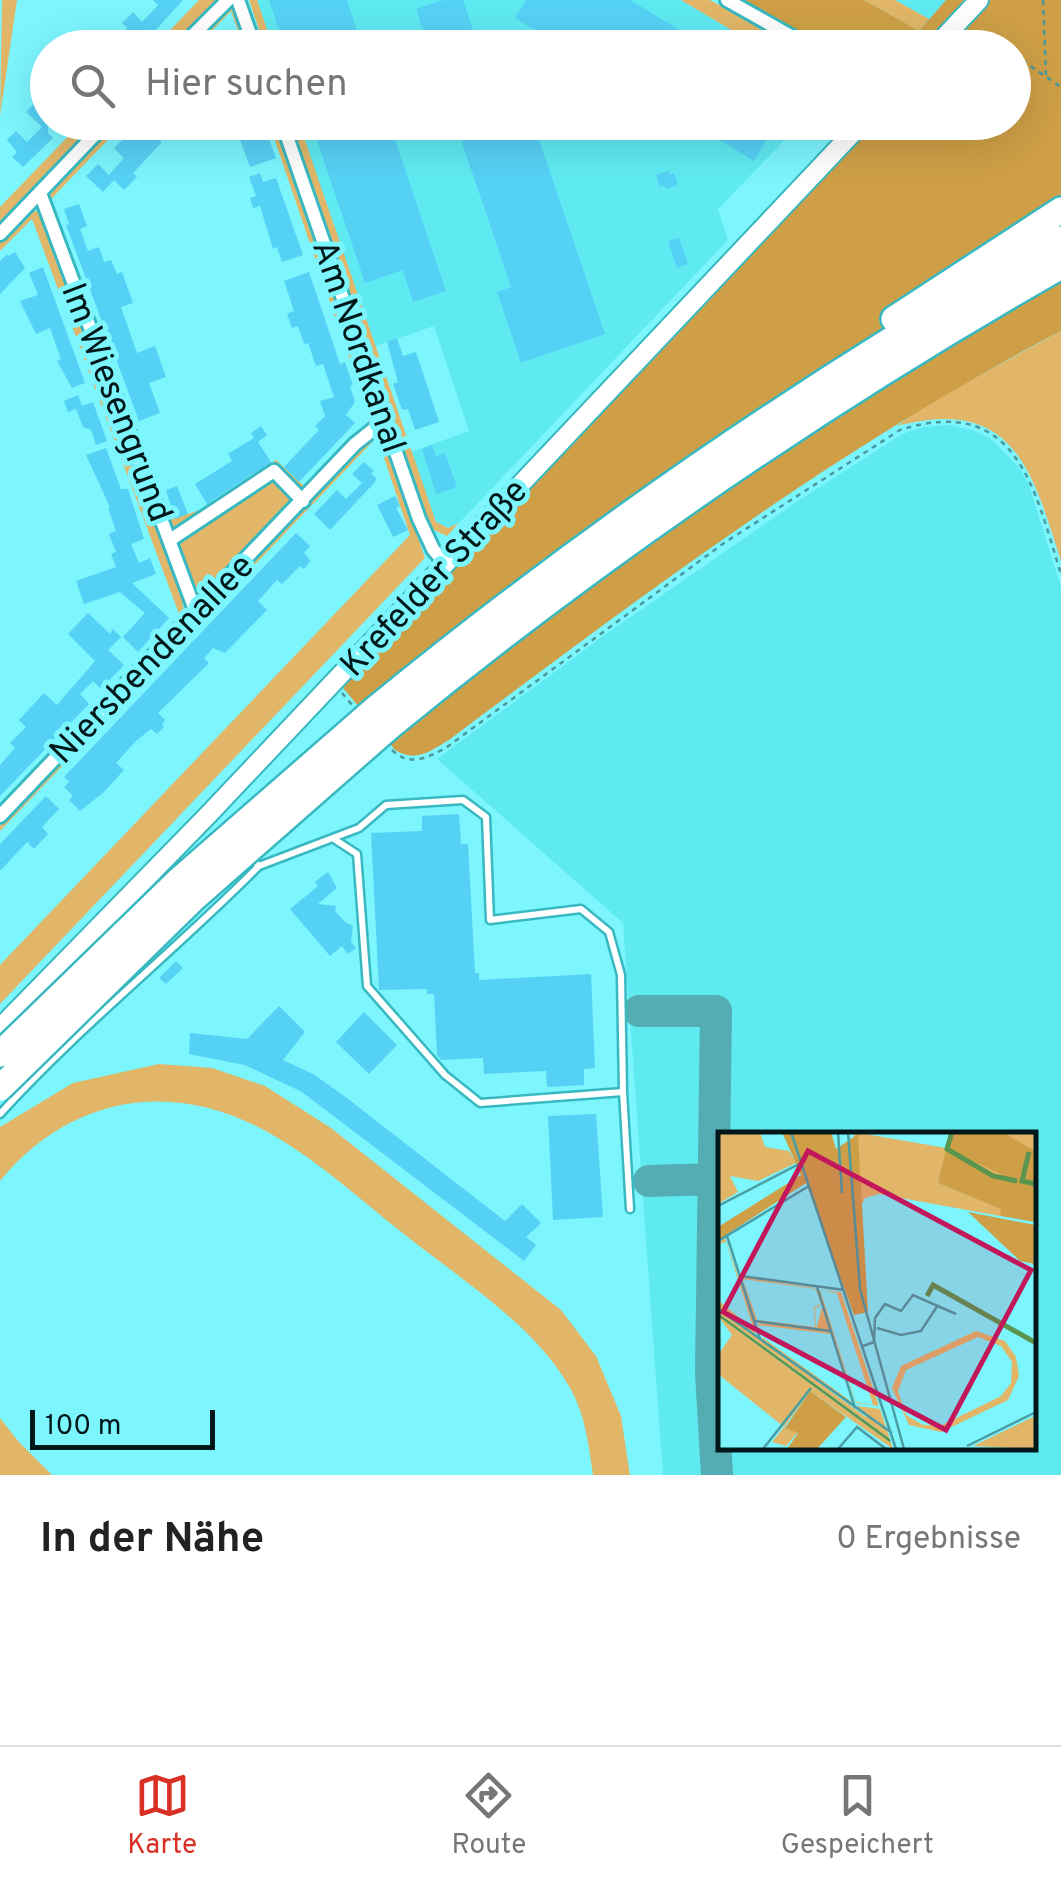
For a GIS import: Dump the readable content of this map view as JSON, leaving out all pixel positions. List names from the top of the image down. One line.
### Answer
{"streets":{"street":["Am Nordkanal","Im Wiesengrund","Krefelder Straße","Niersbendenallee"]},"crossings":[["Am Nordkanal","Krefelder Straße"],["Am Nordkanal","Niersbendenallee"],["Im Wiesengrund","Niersbendenallee"]],"scale_bar":"100 m","page":{"search":"Hier suchen","scale":"100 m","heading":["In der Nähe","0 Ergebnisse"],"nav":["Karte","Route","Gespeichert"]}}
